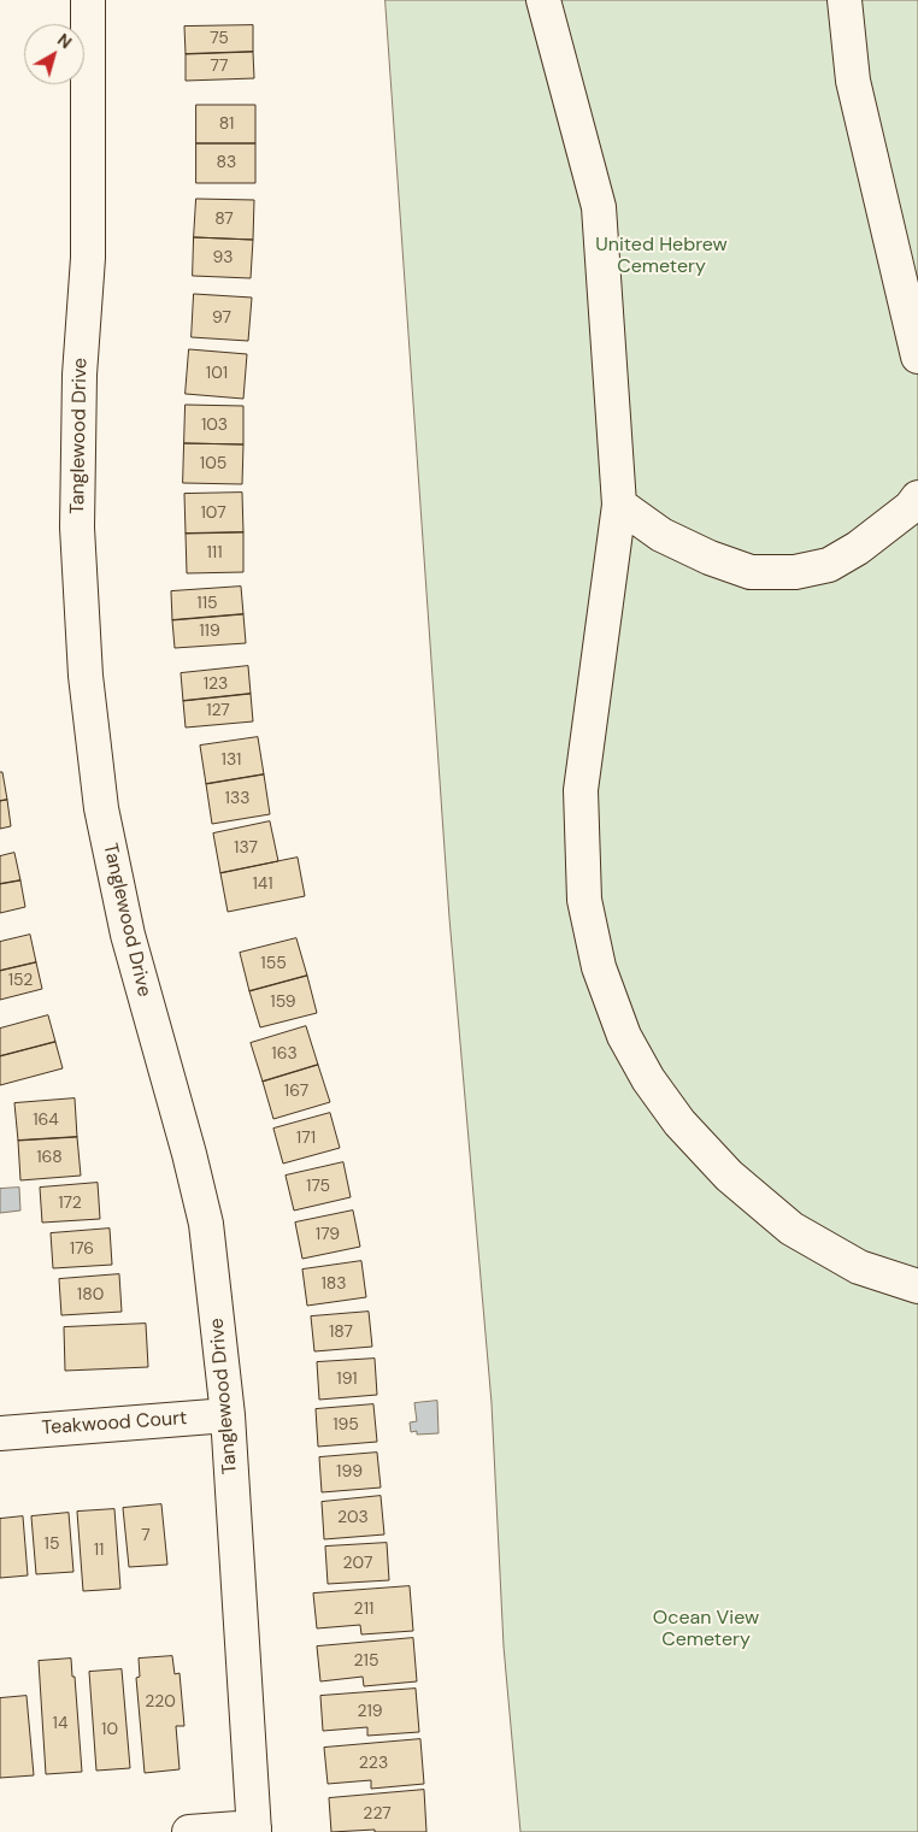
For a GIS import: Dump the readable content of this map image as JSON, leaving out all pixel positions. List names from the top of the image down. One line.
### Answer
{"streets":{"street":["Tanglewood Drive","Teakwood Court"]},"crossings":[["Tanglewood Drive","Teakwood Court"]],"parks":["United Hebrew Cemetery","Ocean View Cemetery"],"house_numbers":["75","77","81","83","87","93","97","101","103","105","107","111","115","119","123","127","131","133","137","141","155","152","159","163","167","164","171","168","175","172","179","176","183","180","187","191","195","199","203","7","15","11","207","211","215","220","219","14","10","223","227"],"north":"top right"}
